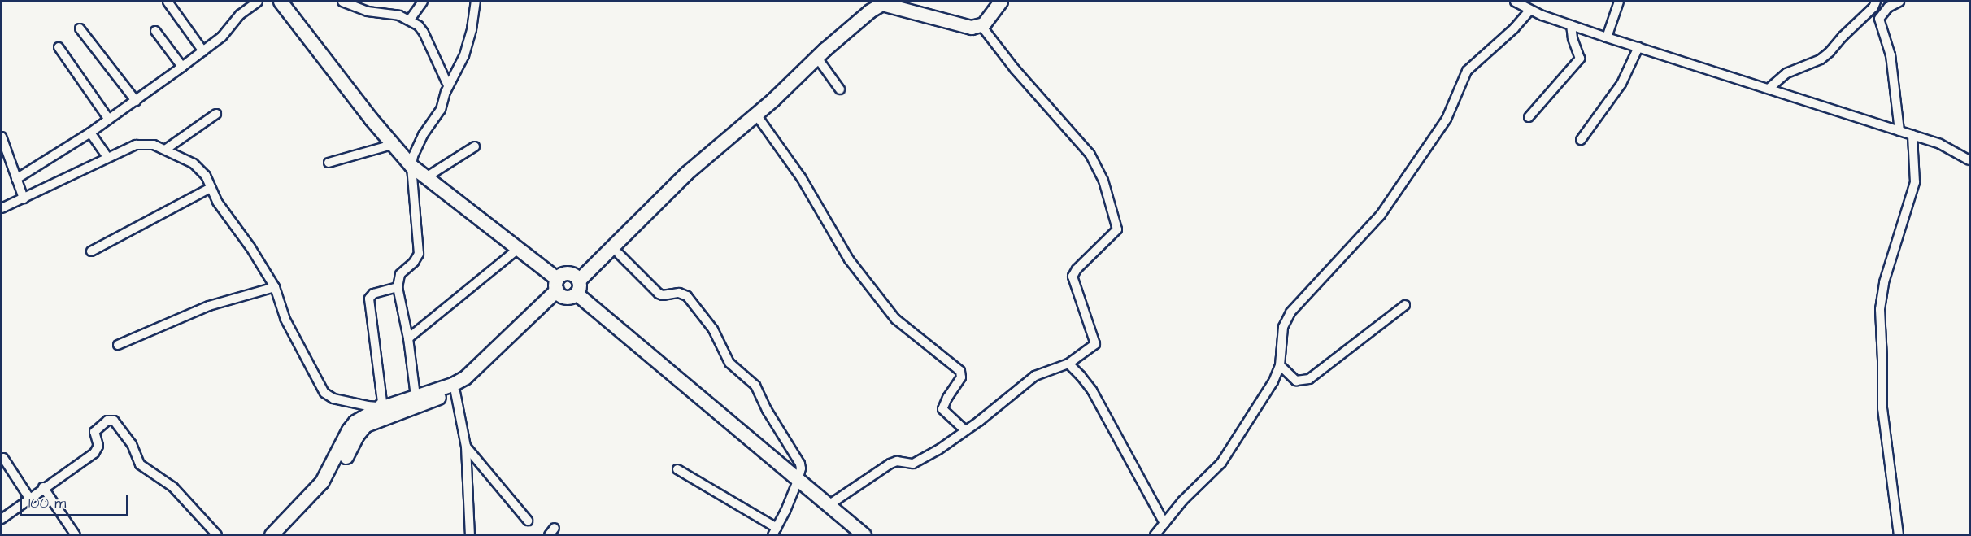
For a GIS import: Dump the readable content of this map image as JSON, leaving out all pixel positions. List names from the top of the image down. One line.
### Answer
{"scale_bar":"100 m"}
